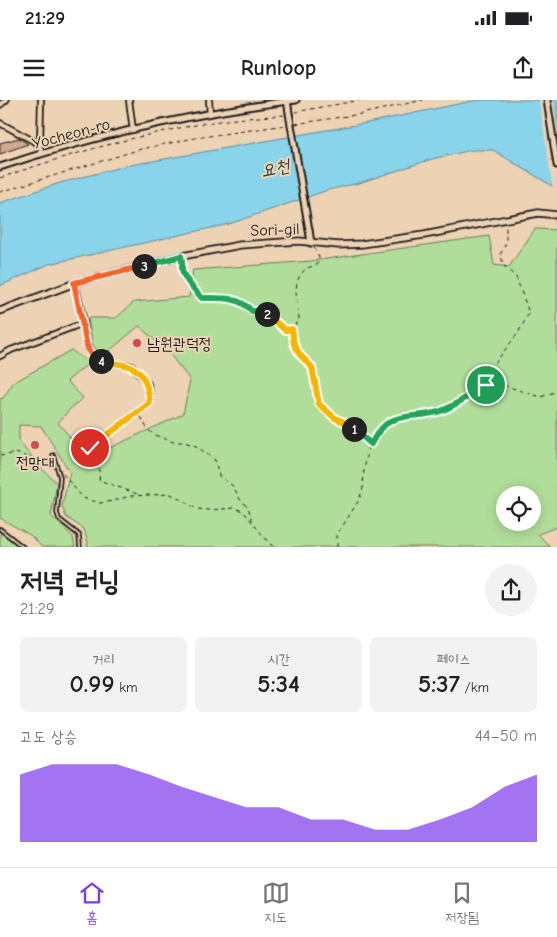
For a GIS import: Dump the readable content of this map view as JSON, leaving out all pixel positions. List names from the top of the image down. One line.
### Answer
{"streets":{"main road":["Sori-gil"],"street":["Yocheon-ro"]},"water":["요천"],"places":["남원관덕정","전망대"],"page":{"status":"21:29","header":"Runloop","pins":["3","2","4","1"],"heading":["저녁 러닝","21:29"],"stats":[["거리","0.99 km"],["시간","5:34"],["페이스","5:37 /km"]],"chart":["고도 상승","44–50 m"],"tabs":["홈","지도","저장됨"]}}
